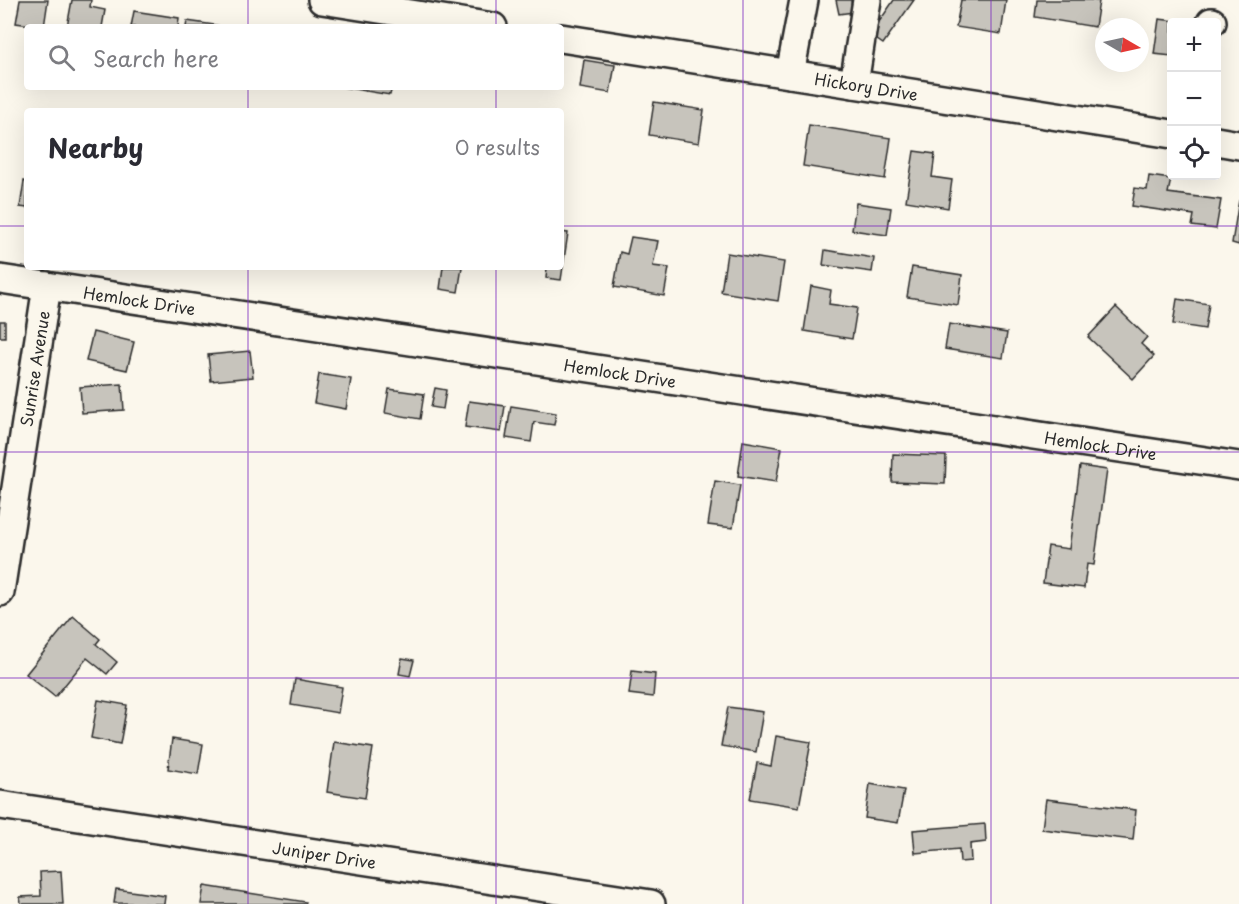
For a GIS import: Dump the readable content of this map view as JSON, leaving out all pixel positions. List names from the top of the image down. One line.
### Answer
{"streets":{"street":["Hickory Drive","Hemlock Drive","Sunrise Avenue","Juniper Drive"]},"crossings":[["Hemlock Drive","Sunrise Avenue"]],"north":"right","page":{"map_buttons":["+","−"],"search":"Search here","heading":["Nearby","0 results"]}}
